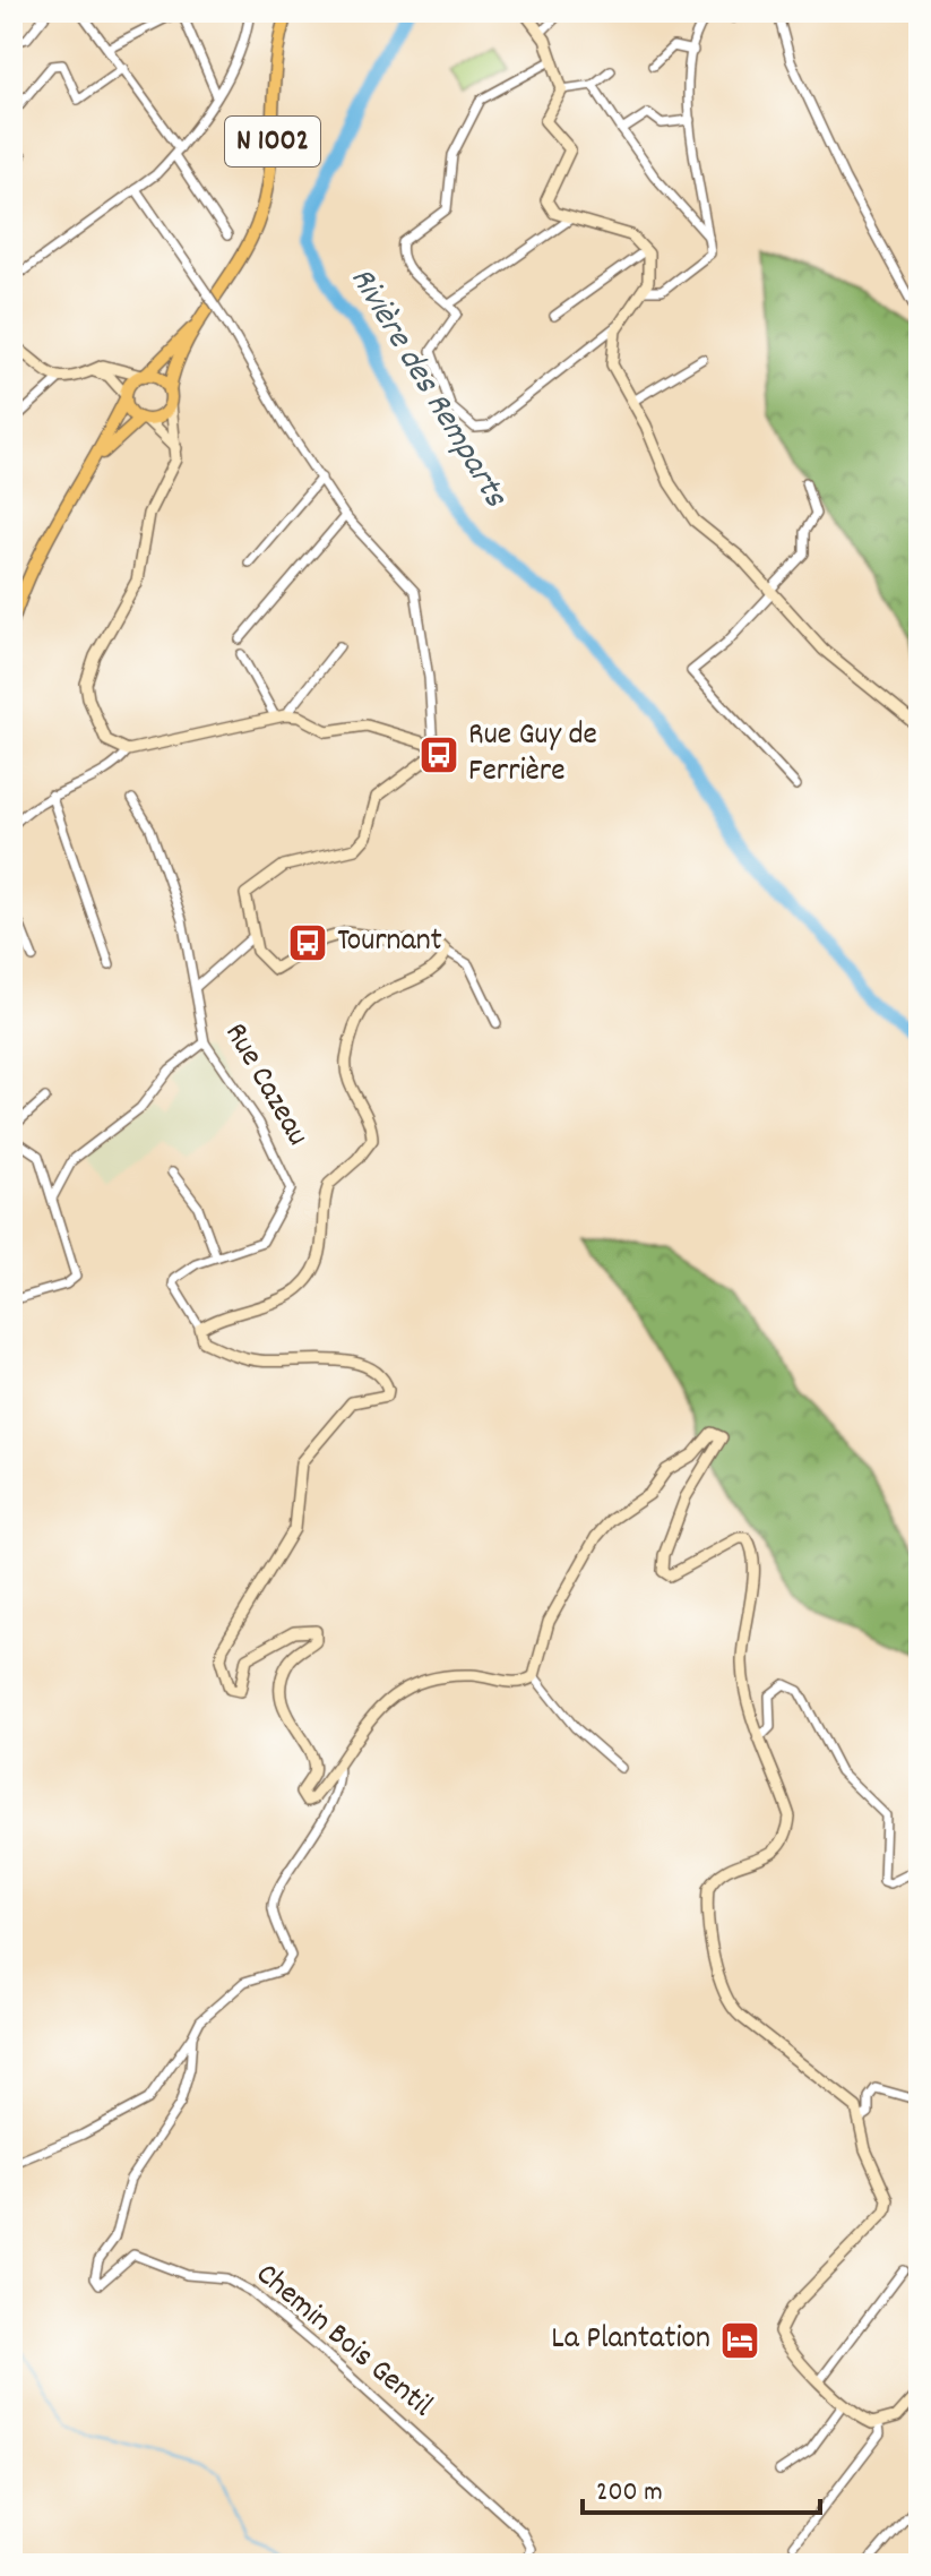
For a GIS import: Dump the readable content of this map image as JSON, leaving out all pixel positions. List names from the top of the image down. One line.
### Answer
{"streets":{"main road":["N 1002"],"street":["Rue Cazeau","Chemin Bois Gentil"]},"water":["Rivière des Remparts"],"places":{"bus stop":["Rue Guy de Ferrière","Tournant"],"hotel":["La Plantation"]},"scale_bar":"200 m"}
